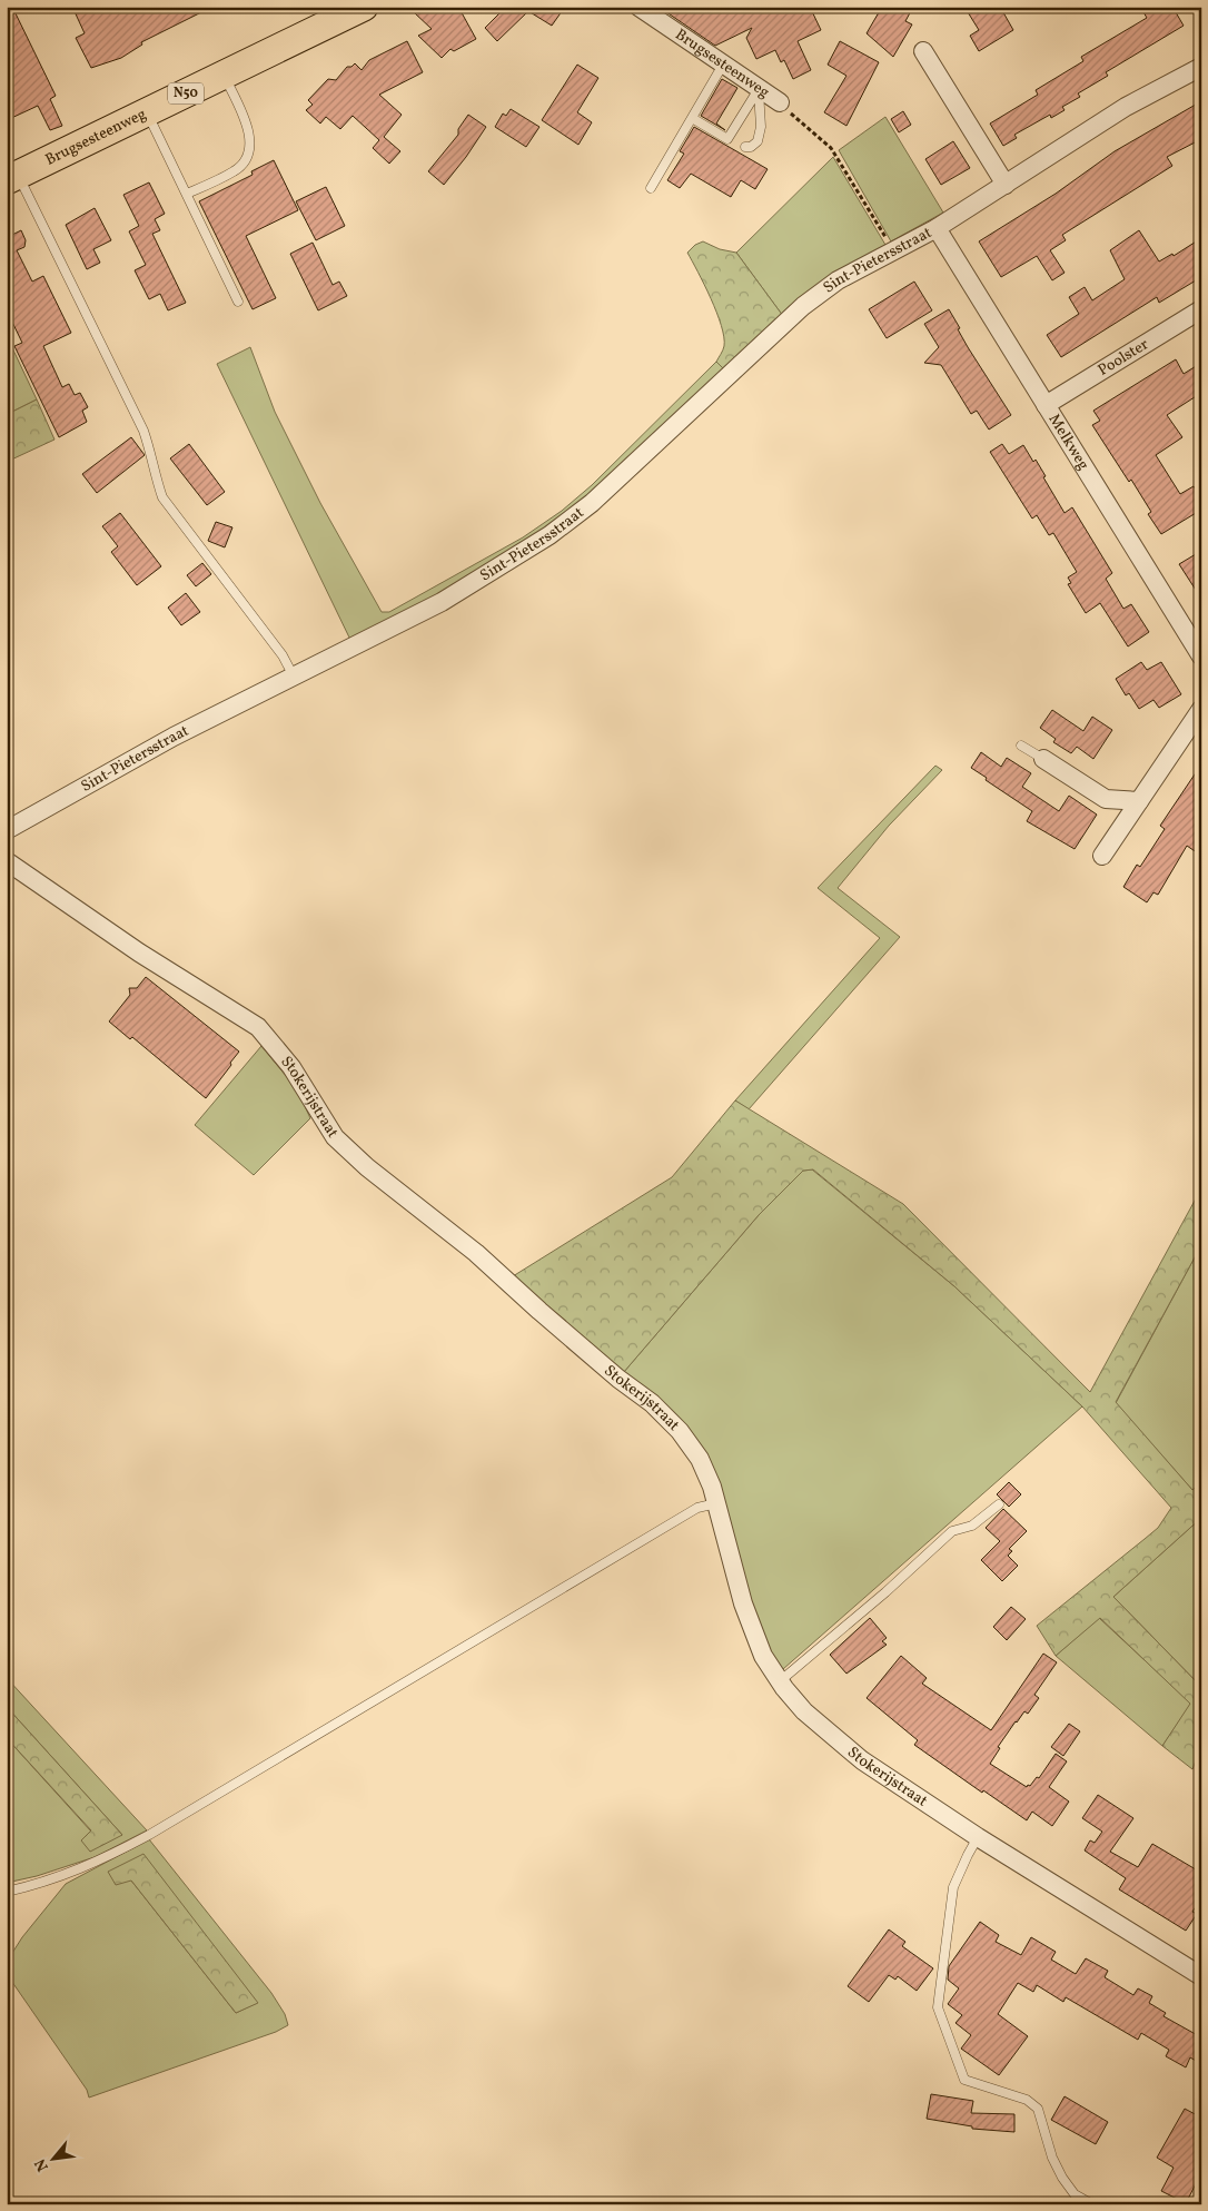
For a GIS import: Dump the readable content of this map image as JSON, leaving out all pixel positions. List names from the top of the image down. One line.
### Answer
{"streets":{"main road":["Brugsesteenweg","N50"],"street":["Sint-Pietersstraat","Poolster","Melkweg","Stokerijstraat"]},"crossings":[["Sint-Pietersstraat","Melkweg"],["Poolster","Melkweg"]],"north":"bottom left"}
